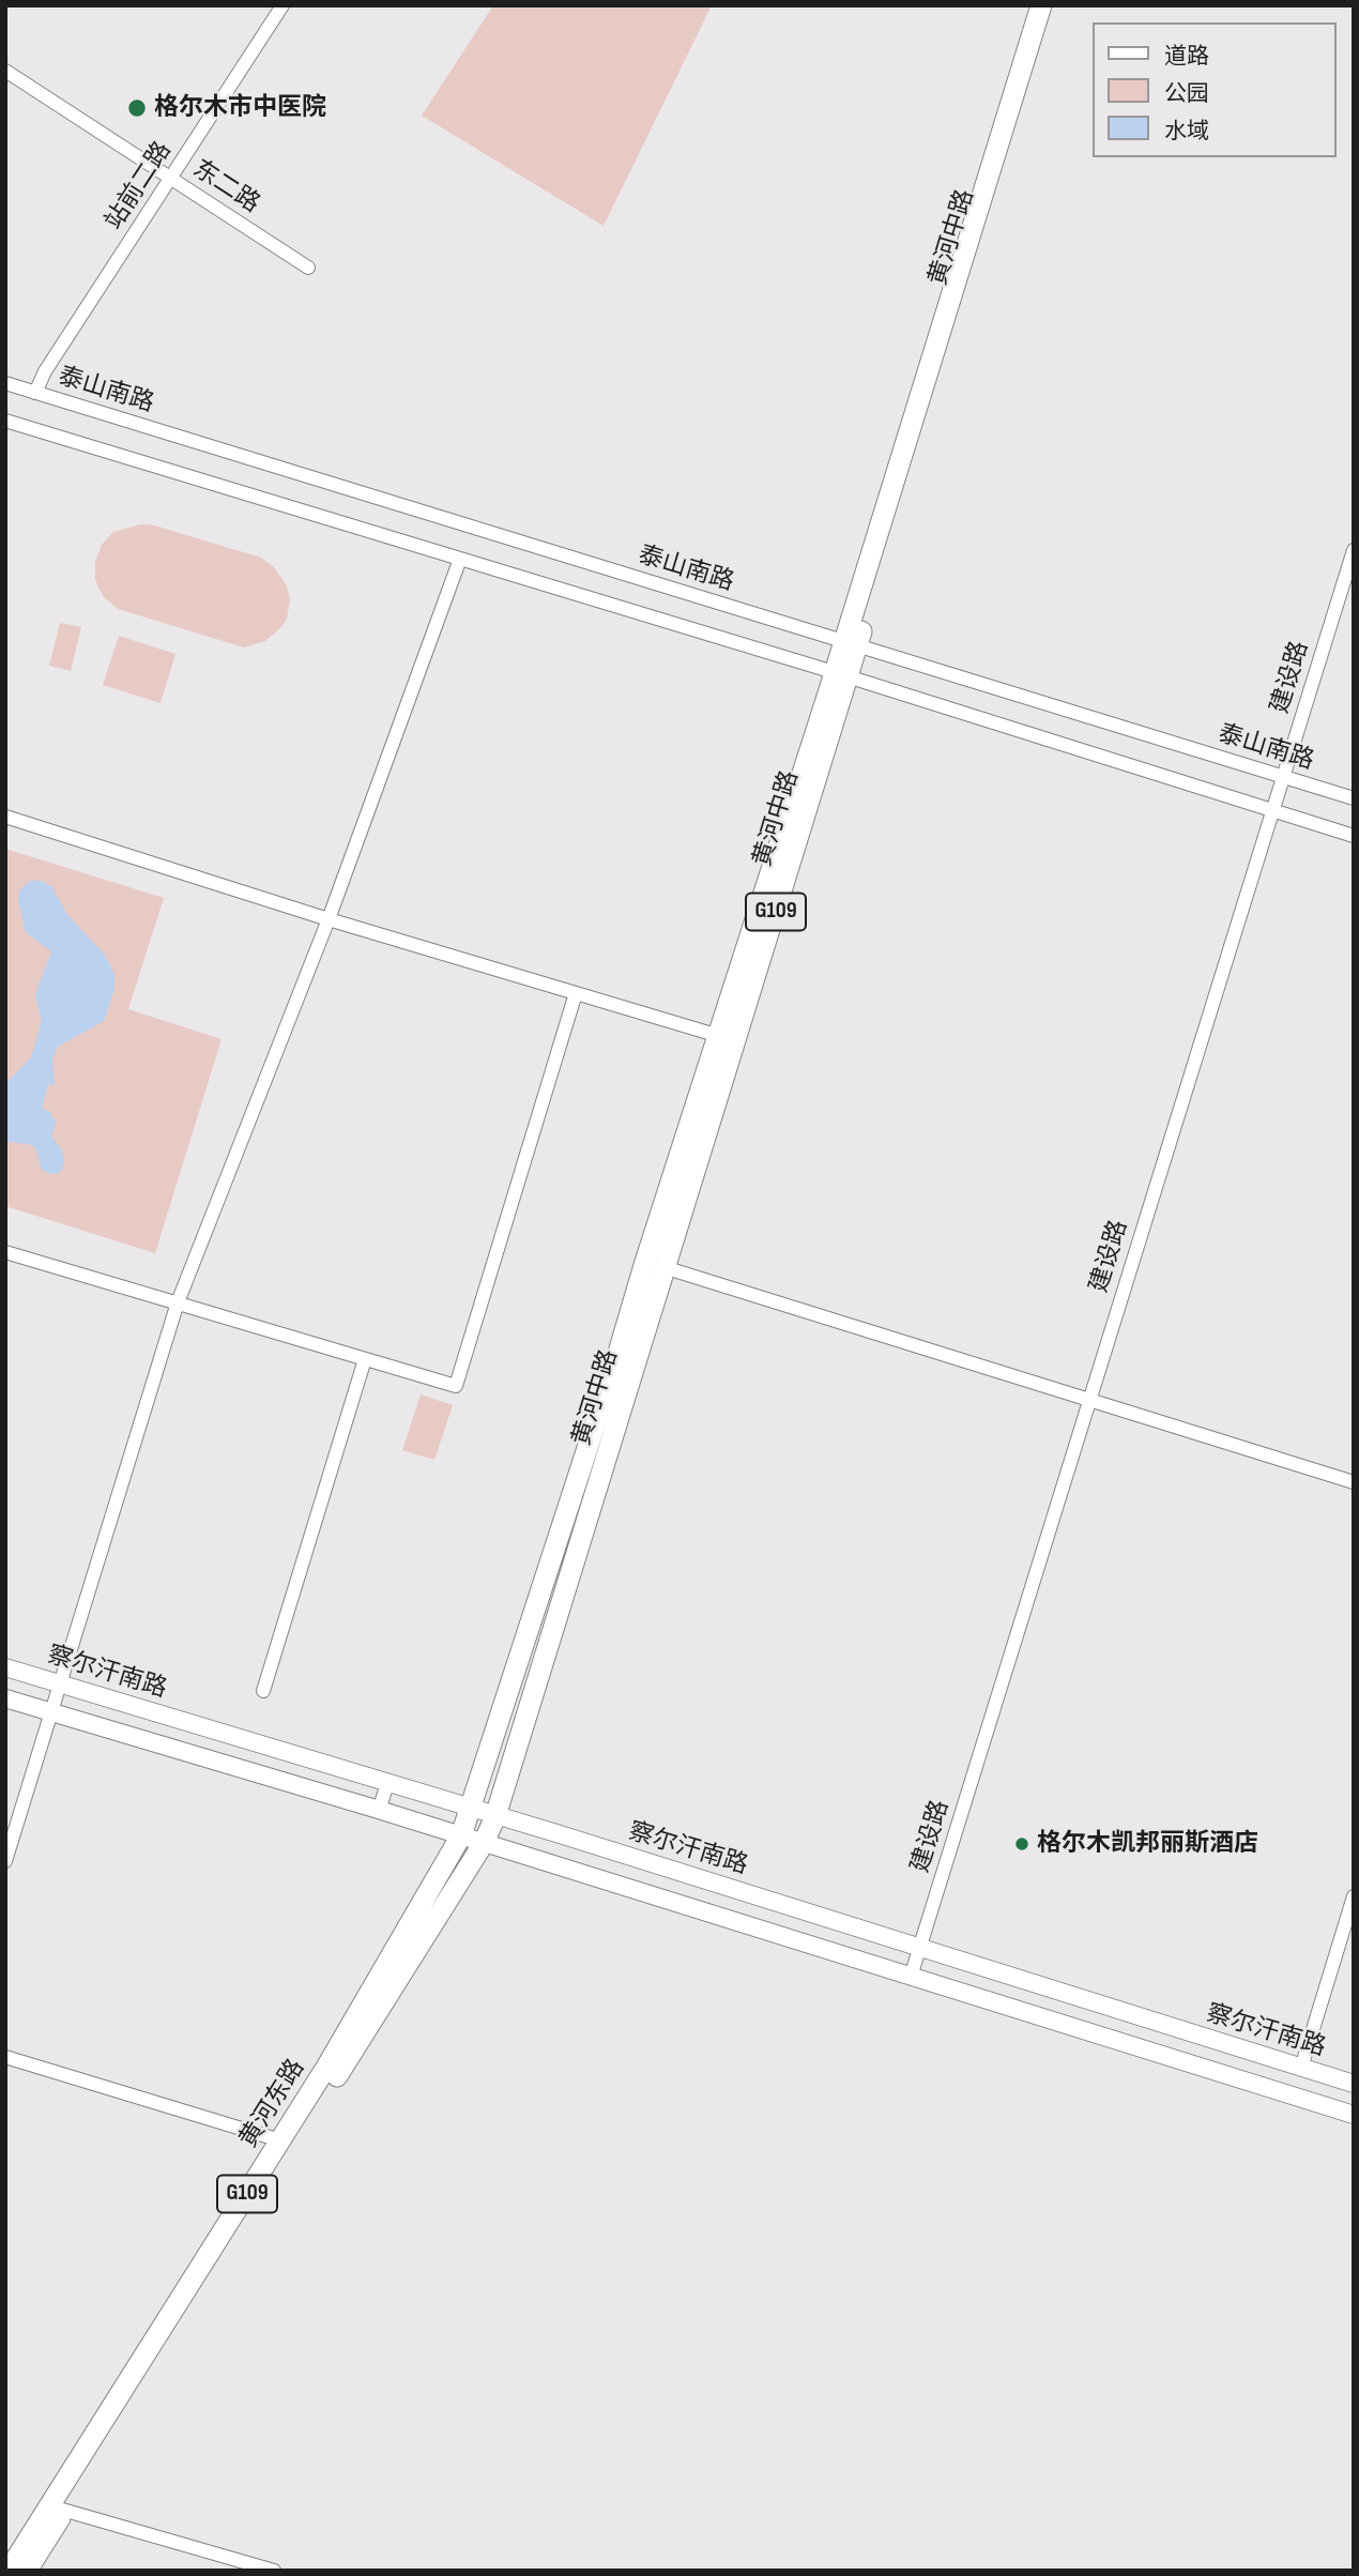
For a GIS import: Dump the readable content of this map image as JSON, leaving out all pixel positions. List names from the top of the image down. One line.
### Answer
{"streets":{"highway":["黄河中路","G109","黄河东路"],"main road":["察尔汗南路"],"street":["站前二路","东二路","泰山南路","建设路"]},"crossings":[["站前二路","东二路"],["站前二路","泰山南路"],["黄河中路","泰山南路"],["黄河中路","察尔汗南路"],["黄河中路","黄河东路"],["泰山南路","建设路"],["建设路","察尔汗南路"],["察尔汗南路","黄河东路"]],"places":["格尔木市中医院","格尔木凯邦丽斯酒店"],"legend":["道路","公园","水域"]}
